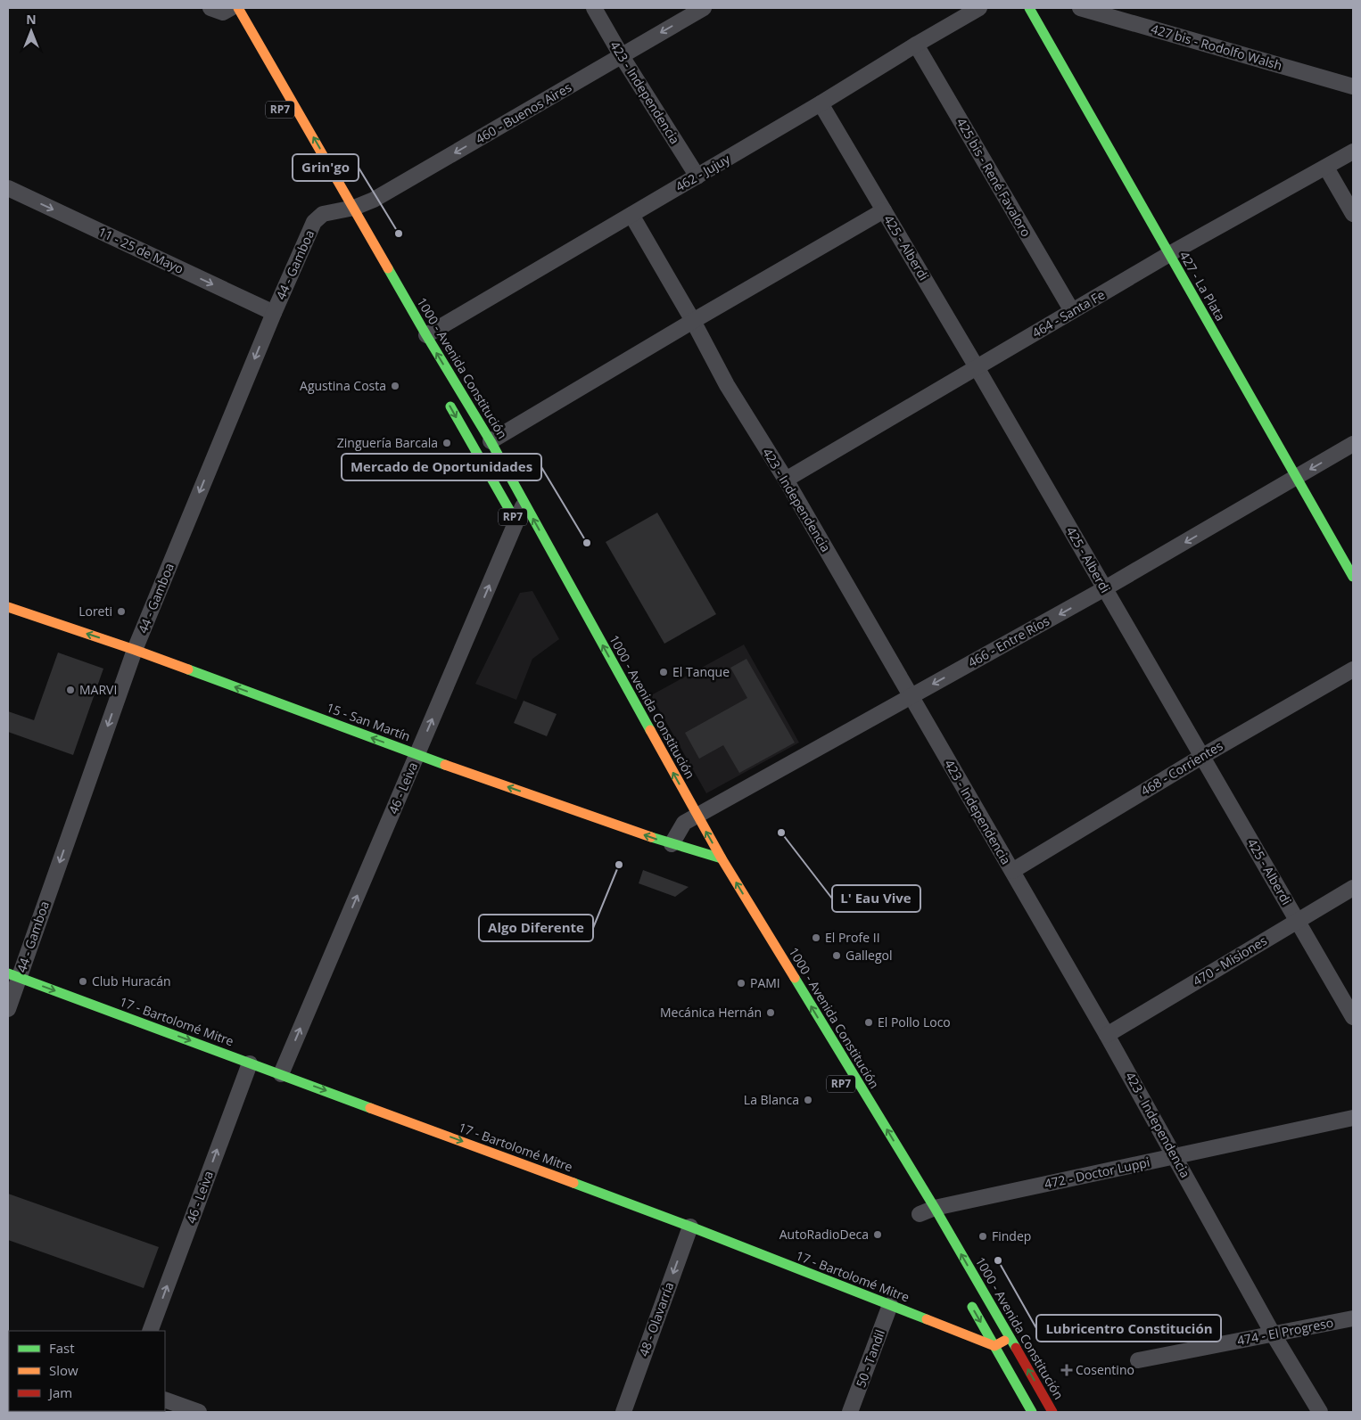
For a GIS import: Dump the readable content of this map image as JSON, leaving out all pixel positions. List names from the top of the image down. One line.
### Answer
{"streets":{"street":["427 bis - Rodolfo Walsh","423 - Independencia","RP7","460 - Buenos Aires","462 - Jujuy","425 bis - René Favaloro","425 - Alberdi","11 - 25 de Mayo","44 - Gamboa","427 - La Plata","464 - Santa Fe","1000 - Avenida Constitución","466 - Entre Ríos","15 - San Martín","468 - Corrientes","46 - Leiva","470 - Misiones","17 - Bartolomé Mitre","472 - Doctor Luppi","48 - Olavarría","474 - El Progreso","50 - Tandil"]},"crossings":[["423 - Independencia","460 - Buenos Aires"],["423 - Independencia","462 - Jujuy"],["423 - Independencia","464 - Santa Fe"],["423 - Independencia","466 - Entre Ríos"],["423 - Independencia","468 - Corrientes"],["423 - Independencia","470 - Misiones"],["423 - Independencia","472 - Doctor Luppi"],["423 - Independencia","474 - El Progreso"],["RP7","46 - Leiva"],["460 - Buenos Aires","44 - Gamboa"],["460 - Buenos Aires","1000 - Avenida Constitución"],["462 - Jujuy","425 bis - René Favaloro"],["462 - Jujuy","425 - Alberdi"],["462 - Jujuy","1000 - Avenida Constitución"],["425 bis - René Favaloro","464 - Santa Fe"],["425 - Alberdi","464 - Santa Fe"],["425 - Alberdi","466 - Entre Ríos"],["425 - Alberdi","468 - Corrientes"],["425 - Alberdi","470 - Misiones"],["11 - 25 de Mayo","44 - Gamboa"],["44 - Gamboa","1000 - Avenida Constitución"],["44 - Gamboa","15 - San Martín"],["44 - Gamboa","17 - Bartolomé Mitre"],["427 - La Plata","464 - Santa Fe"],["427 - La Plata","466 - Entre Ríos"],["1000 - Avenida Constitución","466 - Entre Ríos"],["1000 - Avenida Constitución","15 - San Martín"],["1000 - Avenida Constitución","46 - Leiva"],["1000 - Avenida Constitución","472 - Doctor Luppi"],["15 - San Martín","46 - Leiva"],["46 - Leiva","17 - Bartolomé Mitre"],["17 - Bartolomé Mitre","48 - Olavarría"],["17 - Bartolomé Mitre","50 - Tandil"]],"one_way":["460 - Buenos Aires","11 - 25 de Mayo","44 - Gamboa","1000 - Avenida Constitución","466 - Entre Ríos","15 - San Martín","46 - Leiva","17 - Bartolomé Mitre","48 - Olavarría"],"places":{"other":["Grin'go","Agustina Costa","Zinguería Barcala","Mercado de Oportunidades","Loreti","El Tanque","MARVI","L' Eau Vive","Algo Diferente","El Profe II","Gallegol","Club Huracán","PAMI","Mecánica Hernán","El Pollo Loco","La Blanca","AutoRadioDeca","Findep","Lubricentro Constitución"],"health":["Cosentino"]},"legend":["Fast","Slow","Jam"],"north":"top"}
